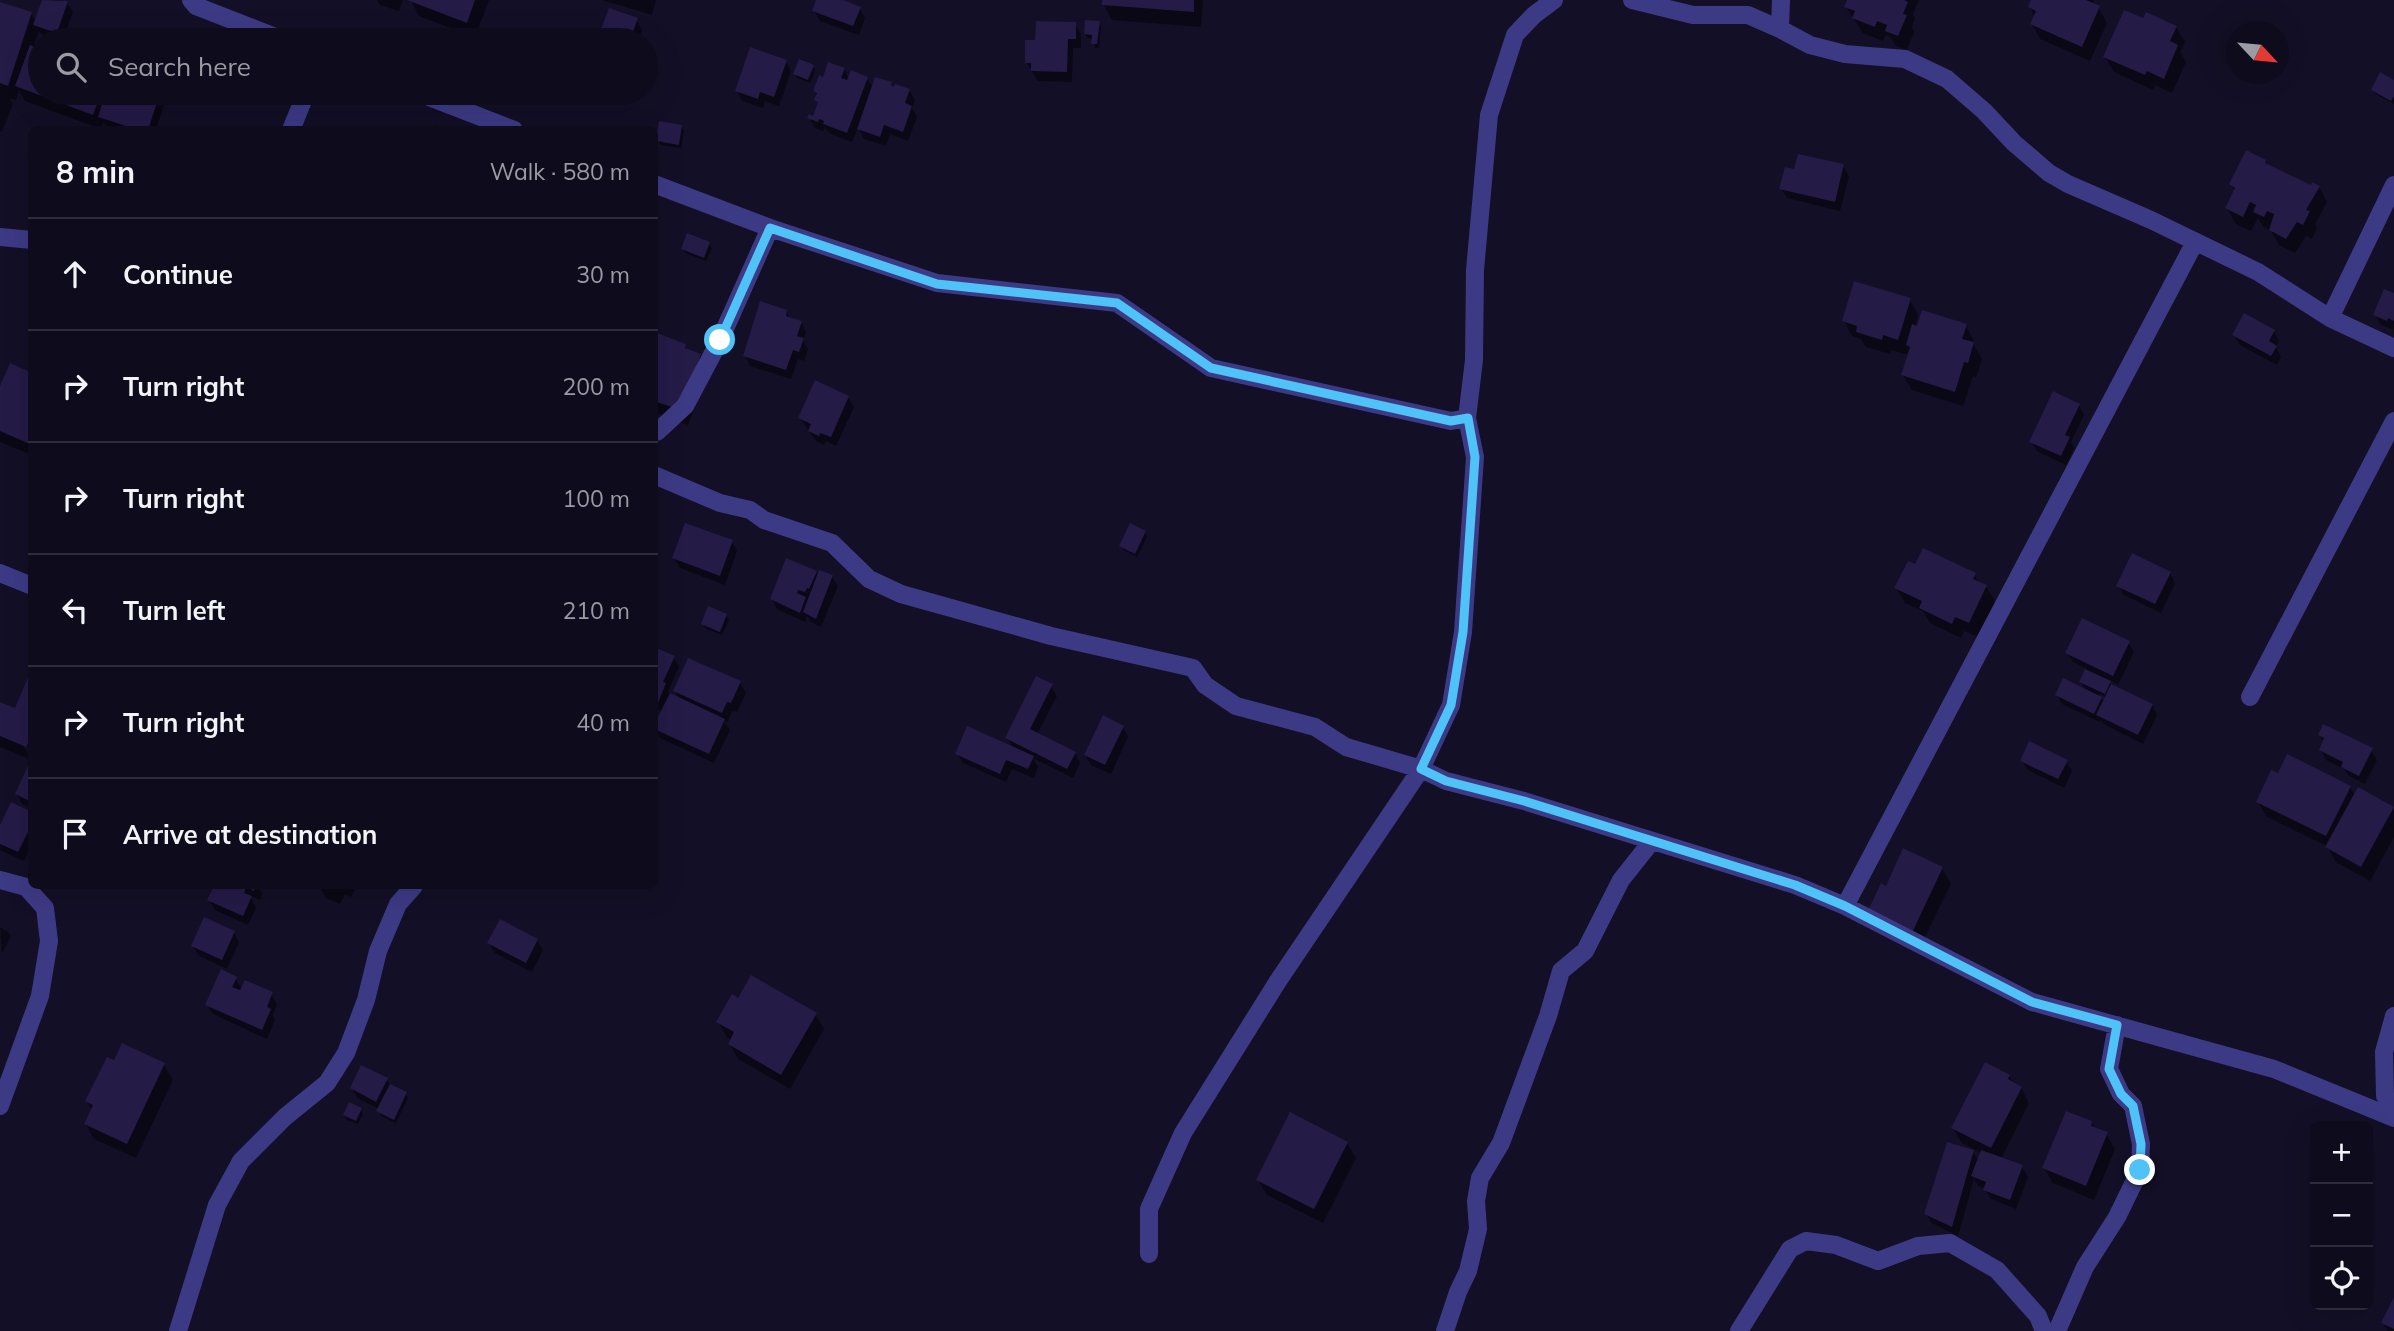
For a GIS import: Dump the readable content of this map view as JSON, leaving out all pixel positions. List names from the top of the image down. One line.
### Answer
{"north":"bottom right","page":{"search":"Search here","heading":["8 min","Walk · 580 m"],"list":[["Continue","30 m"],["Turn right","200 m"],["Turn right","100 m"],["Turn left","210 m"],["Turn right","40 m"],"Arrive at destination"],"map_buttons":["+","−"]}}
